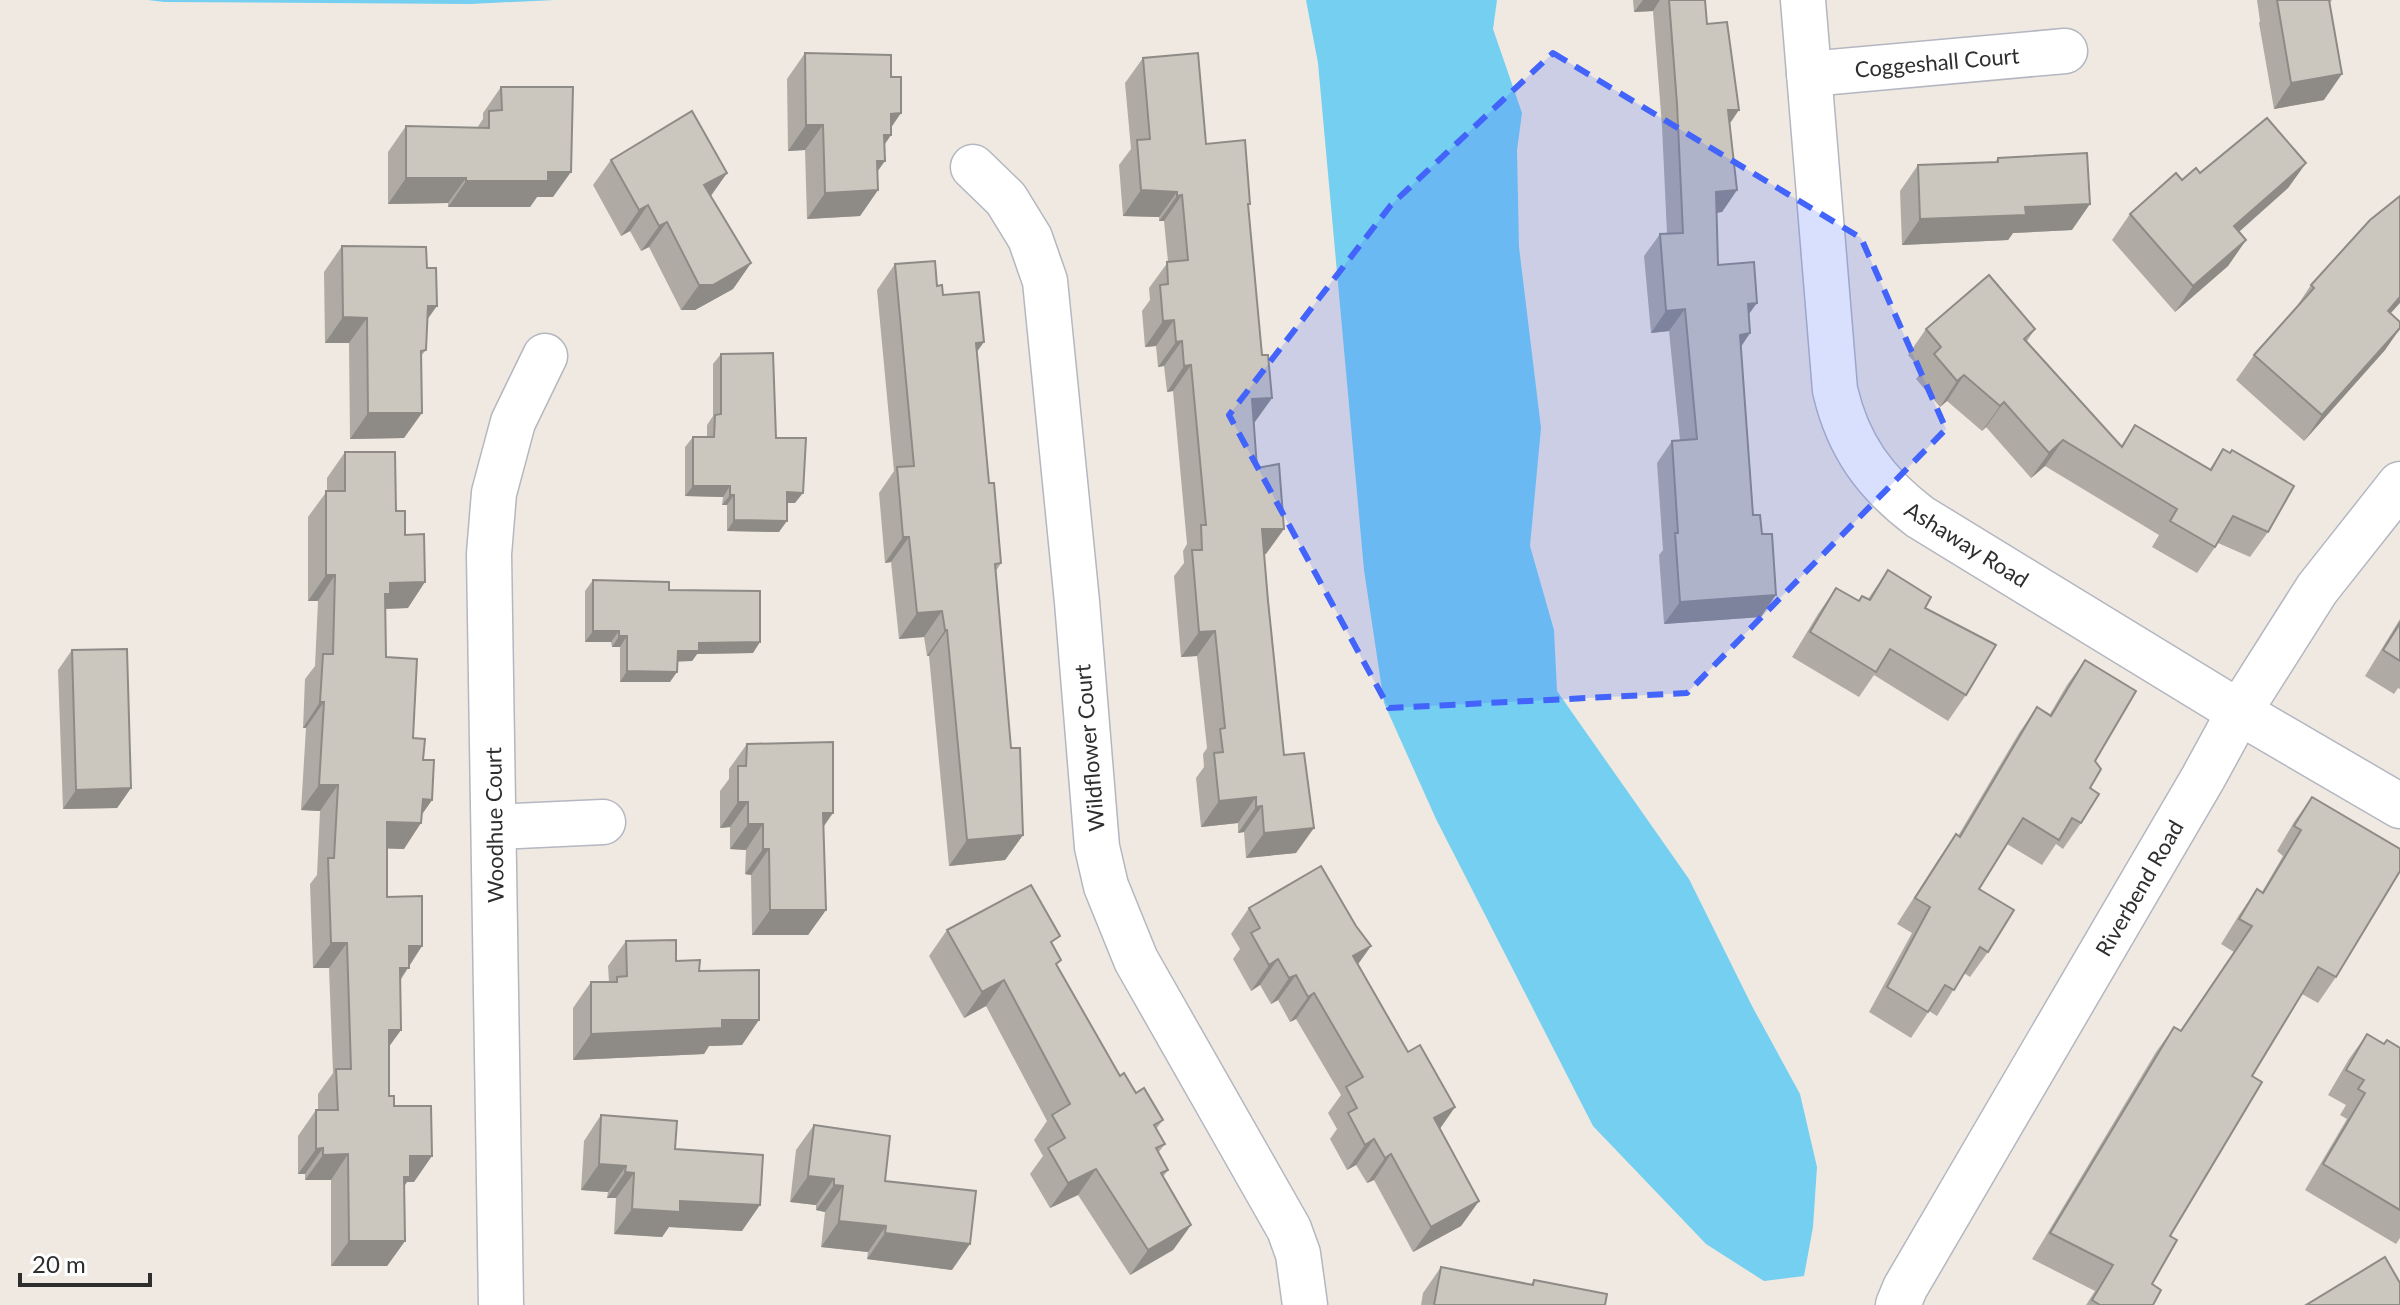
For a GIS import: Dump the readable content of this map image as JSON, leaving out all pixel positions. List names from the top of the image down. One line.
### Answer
{"streets":{"street":["Coggeshall Court","Ashaway Road","Wildflower Court","Woodhue Court","Riverbend Road"]},"crossings":[["Coggeshall Court","Ashaway Road"],["Ashaway Road","Riverbend Road"]],"scale_bar":"20 m"}
